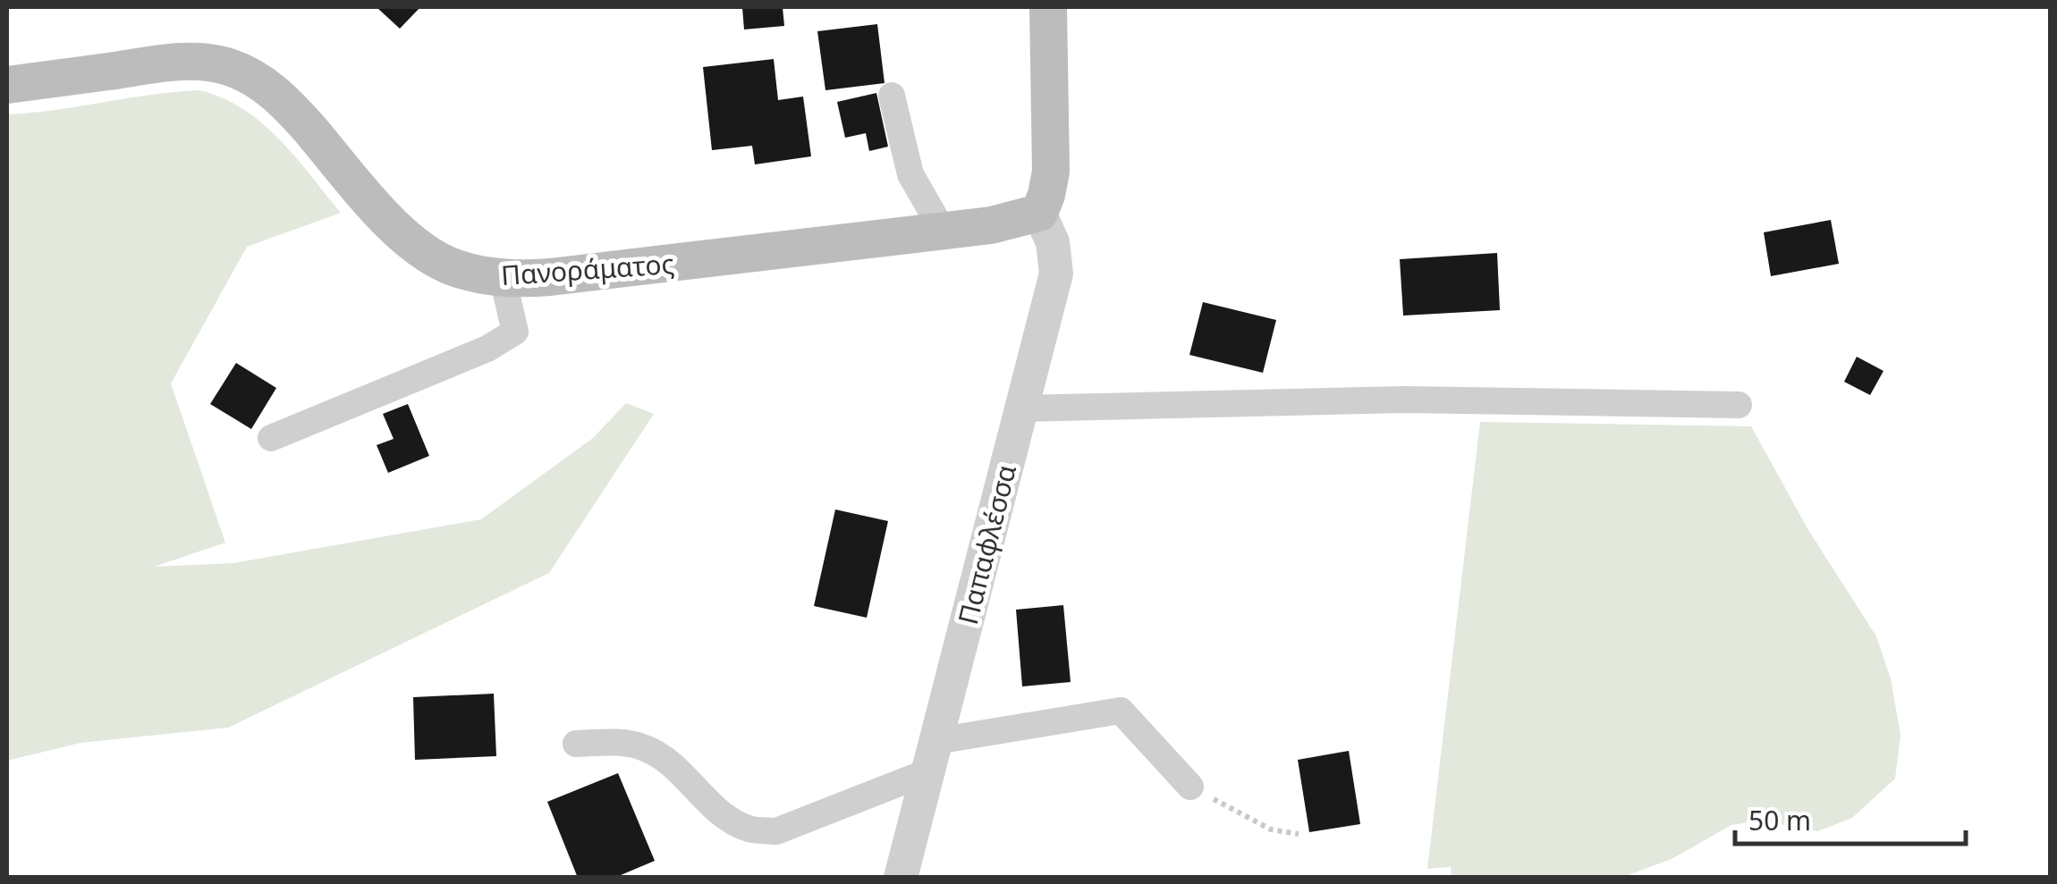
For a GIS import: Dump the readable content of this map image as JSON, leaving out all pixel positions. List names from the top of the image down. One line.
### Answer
{"streets":{"main road":["Πανοράματος"],"street":["Παπαφλέσσα"]},"crossings":[["Πανοράματος","Παπαφλέσσα"]],"scale_bar":"50 m"}
